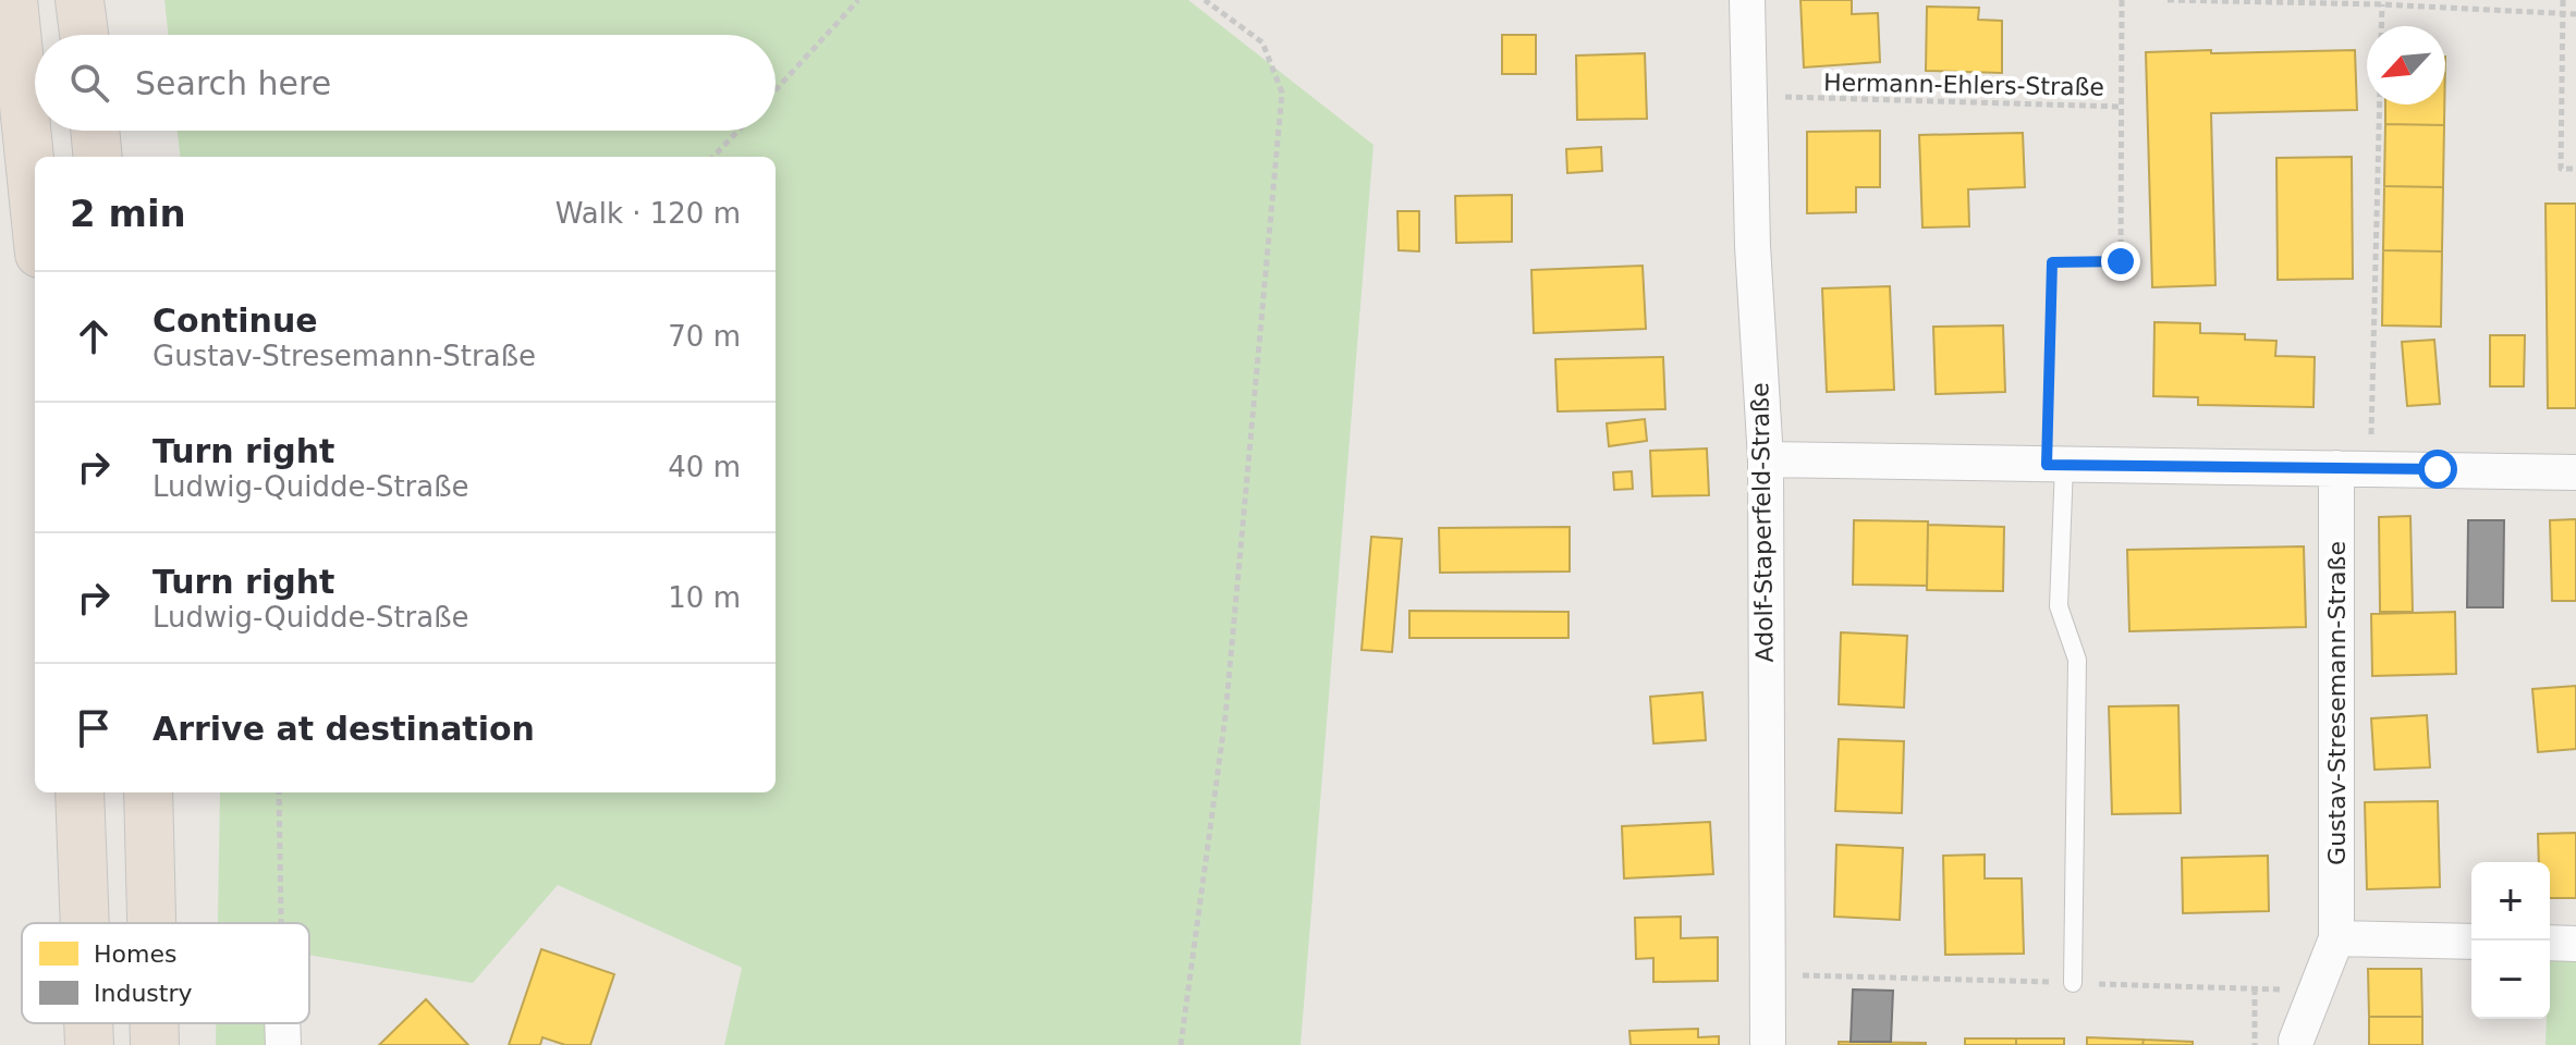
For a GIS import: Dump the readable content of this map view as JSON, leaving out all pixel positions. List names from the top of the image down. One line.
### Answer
{"streets":{"street":["Adolf-Staperfeld-Straße","Gustav-Stresemann-Straße"],"path":["Hermann-Ehlers-Straße"]},"crossings":[["Hermann-Ehlers-Straße","Adolf-Staperfeld-Straße"]],"legend":["Homes","Industry"],"north":"bottom left","page":{"search":"Search here","heading":["2 min","Walk · 120 m"],"list":[["Continue","Gustav-Stresemann-Straße","70 m"],["Turn right","Ludwig-Quidde-Straße","40 m"],["Turn right","Ludwig-Quidde-Straße","10 m"],"Arrive at destination"],"map_buttons":["+","−"]}}
